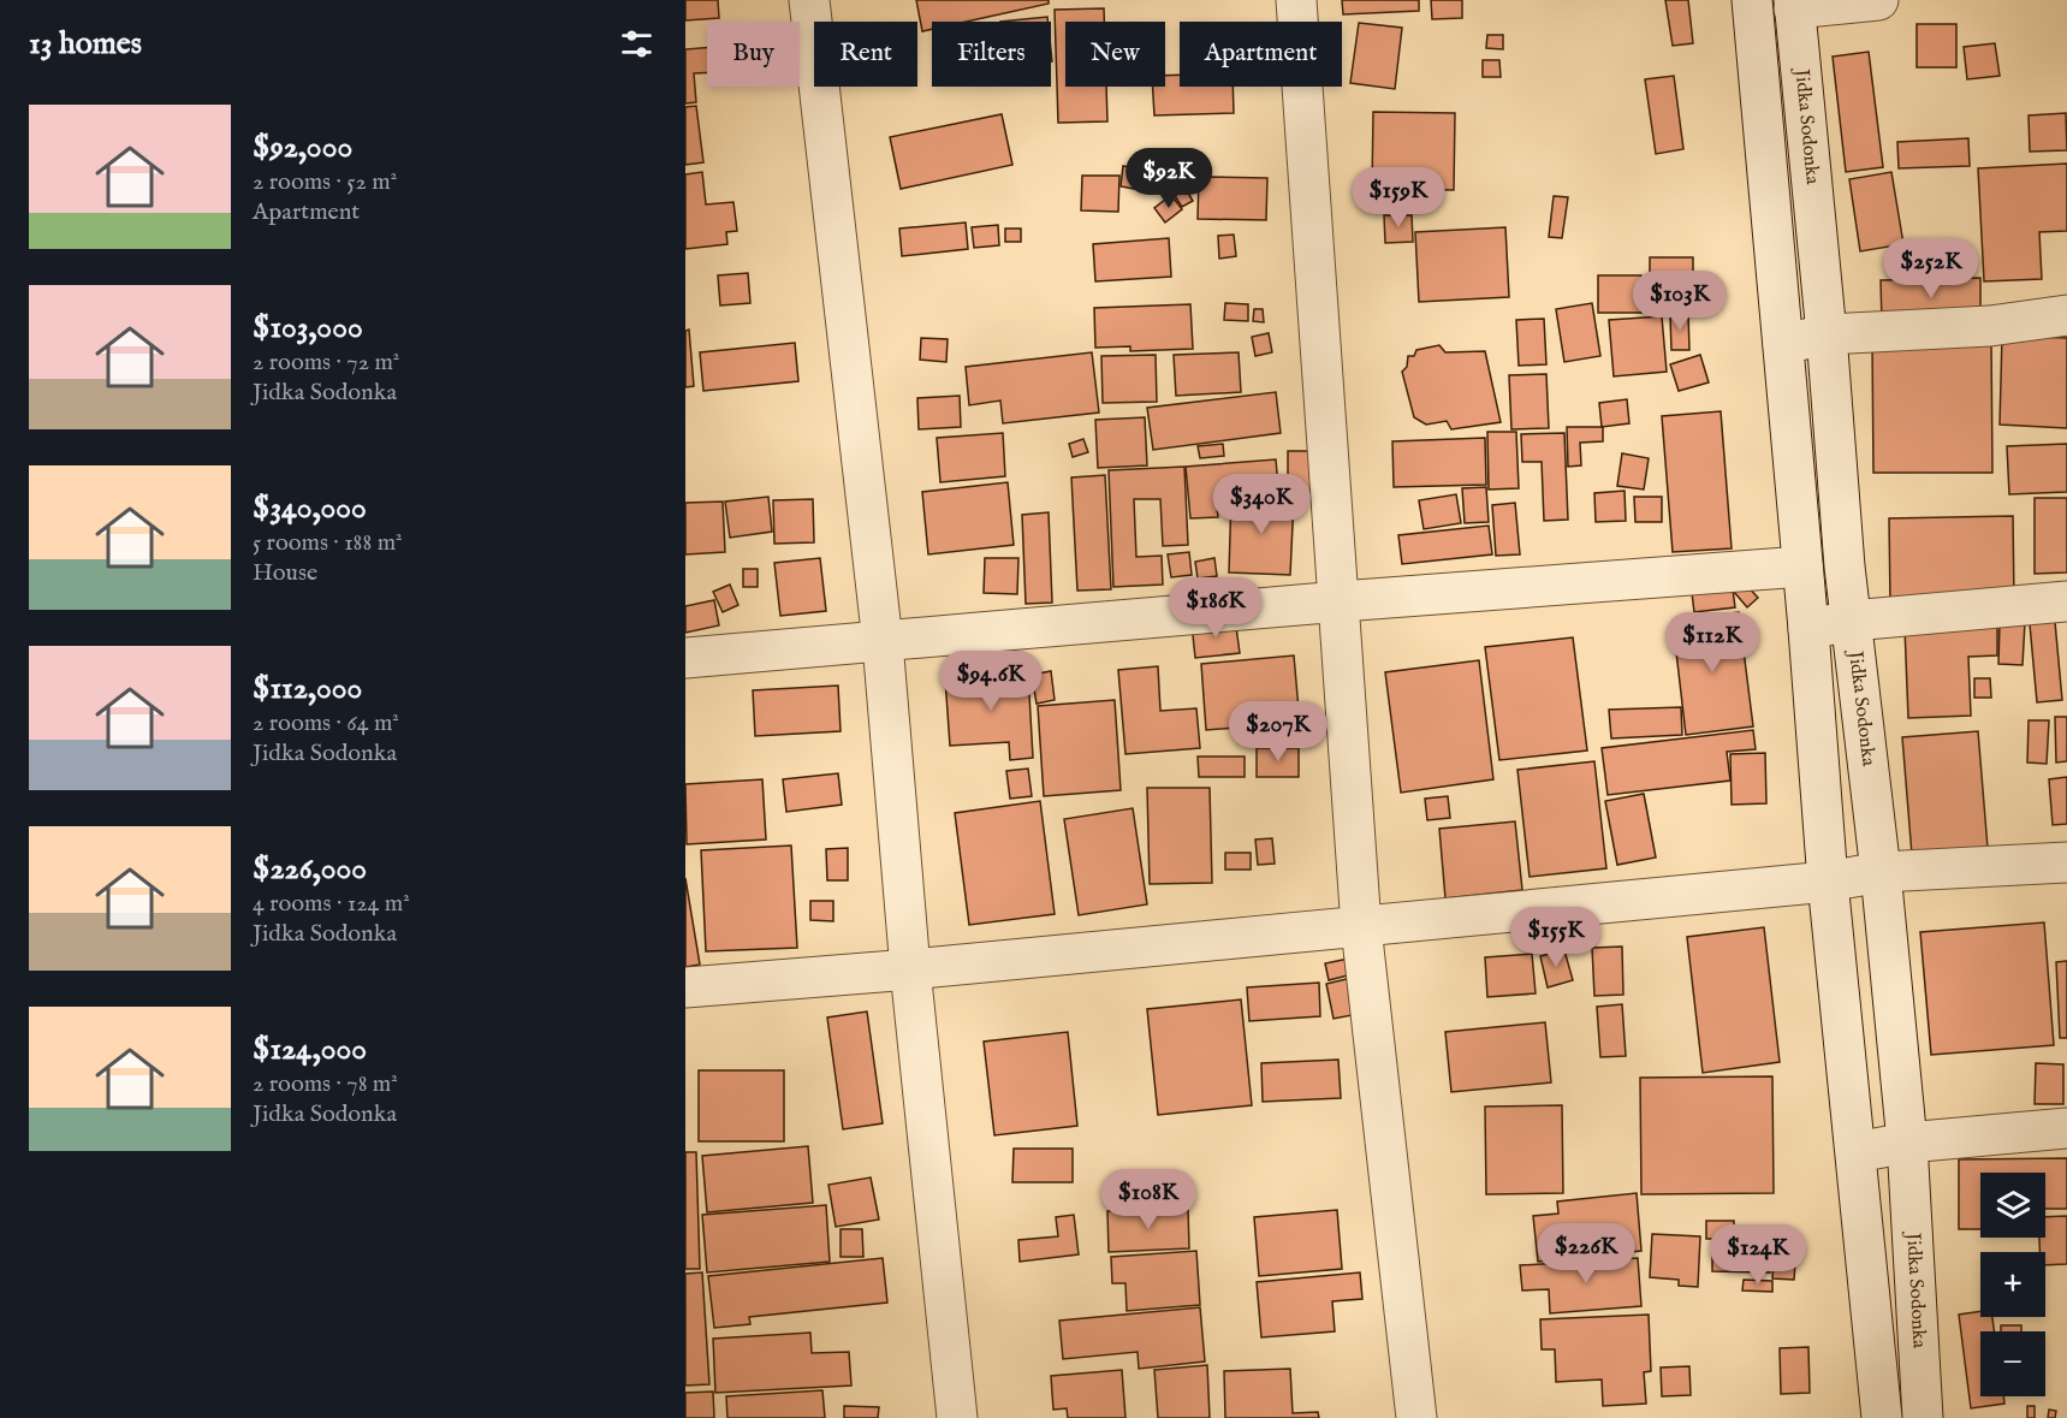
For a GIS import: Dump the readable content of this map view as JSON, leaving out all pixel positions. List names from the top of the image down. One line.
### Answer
{"streets":{"street":["Jidka Sodonka"]},"page":{"heading":"13 homes","chip":["Buy","Rent","Filters","New","Apartment"],"list":[{"name":"$92,000","note":"2 rooms · 52 m² · Apartment"},{"name":"$103,000","note":"2 rooms · 72 m² · Jidka Sodonka"},{"name":"$340,000","note":"5 rooms · 188 m² · House"},{"name":"$112,000","note":"2 rooms · 64 m² · Jidka Sodonka"},{"name":"$226,000","note":"4 rooms · 124 m² · Jidka Sodonka"},{"name":"$124,000","note":"2 rooms · 78 m² · Jidka Sodonka"}],"price":["$92K","$159K","$252K","$103K","$340K","$186K","$112K","$94.6K","$207K","$155K","$108K","$226K","$124K"],"map_buttons":["+","−"]}}
